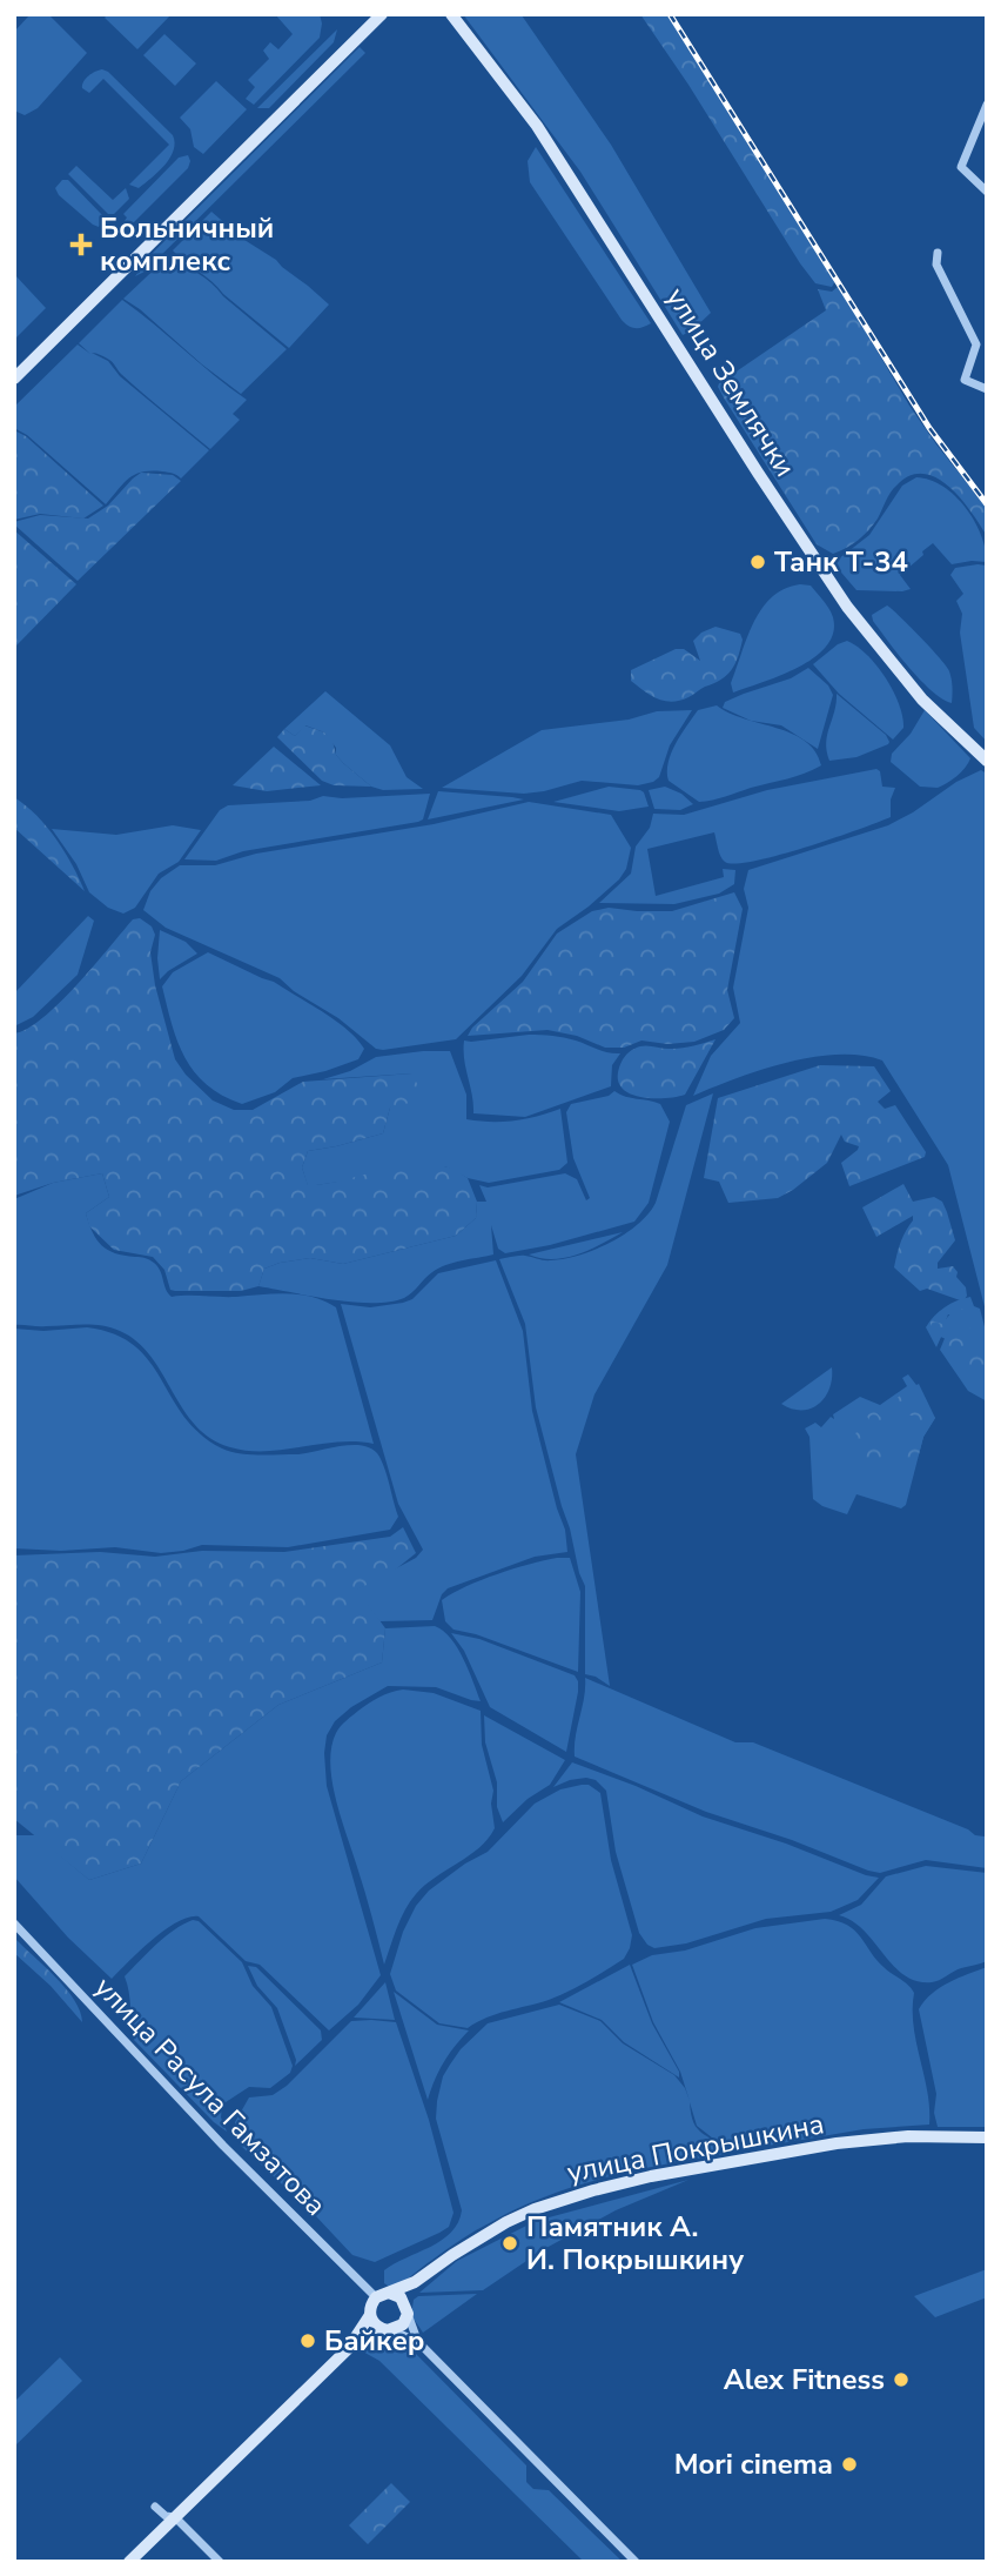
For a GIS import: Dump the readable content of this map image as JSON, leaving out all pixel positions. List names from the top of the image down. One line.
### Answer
{"streets":{"main road":["улица Землячки","улица Покрышкина"],"street":["улица Расула Гамзатова"]},"crossings":[["улица Расула Гамзатова","улица Покрышкина"]],"places":{"health":["Больничный комплекс"],"other":["Танк Т-34","Памятник А. И. Покрышкину","Байкер","Alex Fitness","Mori cinema"]}}
